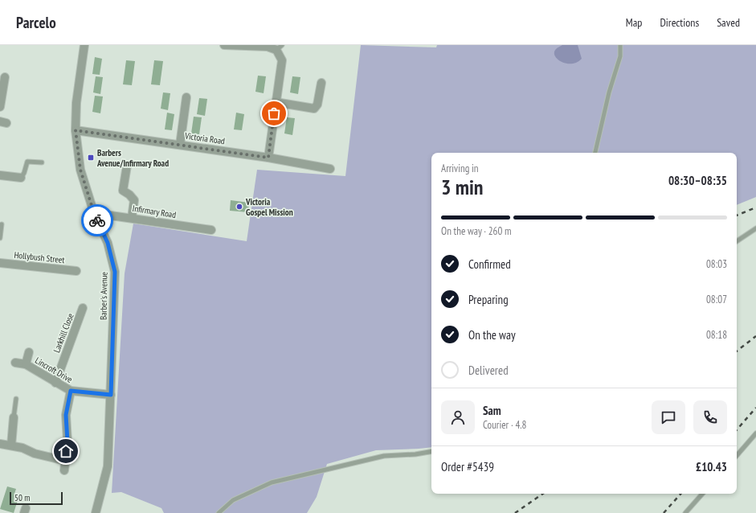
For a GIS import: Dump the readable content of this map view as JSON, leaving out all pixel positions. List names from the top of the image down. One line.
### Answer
{"streets":{"street":["Victoria Road","Infirmary Road","Hollybush Street","Barber's Avenue","Larkhill Close","Lincroft Drive"]},"crossings":[["Victoria Road","Barber's Avenue"],["Infirmary Road","Barber's Avenue"],["Barber's Avenue","Lincroft Drive"],["Larkhill Close","Lincroft Drive"]],"places":{"transit":["Barbers Avenue/Infirmary Road"],"other":["Victoria Gospel Mission"]},"scale_bar":"50 m","page":{"header":"Parcelo","nav":["Map","Directions","Saved"],"heading":["3 min","Arriving in","08:30–08:35"],"panel":["Sam","Courier · 4.8","Order #5439","£10.43"],"bar":"On the way · 260 m","list":[["Confirmed","08:03"],["Preparing","08:07"],["On the way","08:18"],"Delivered"],"scale":"50 m"}}
